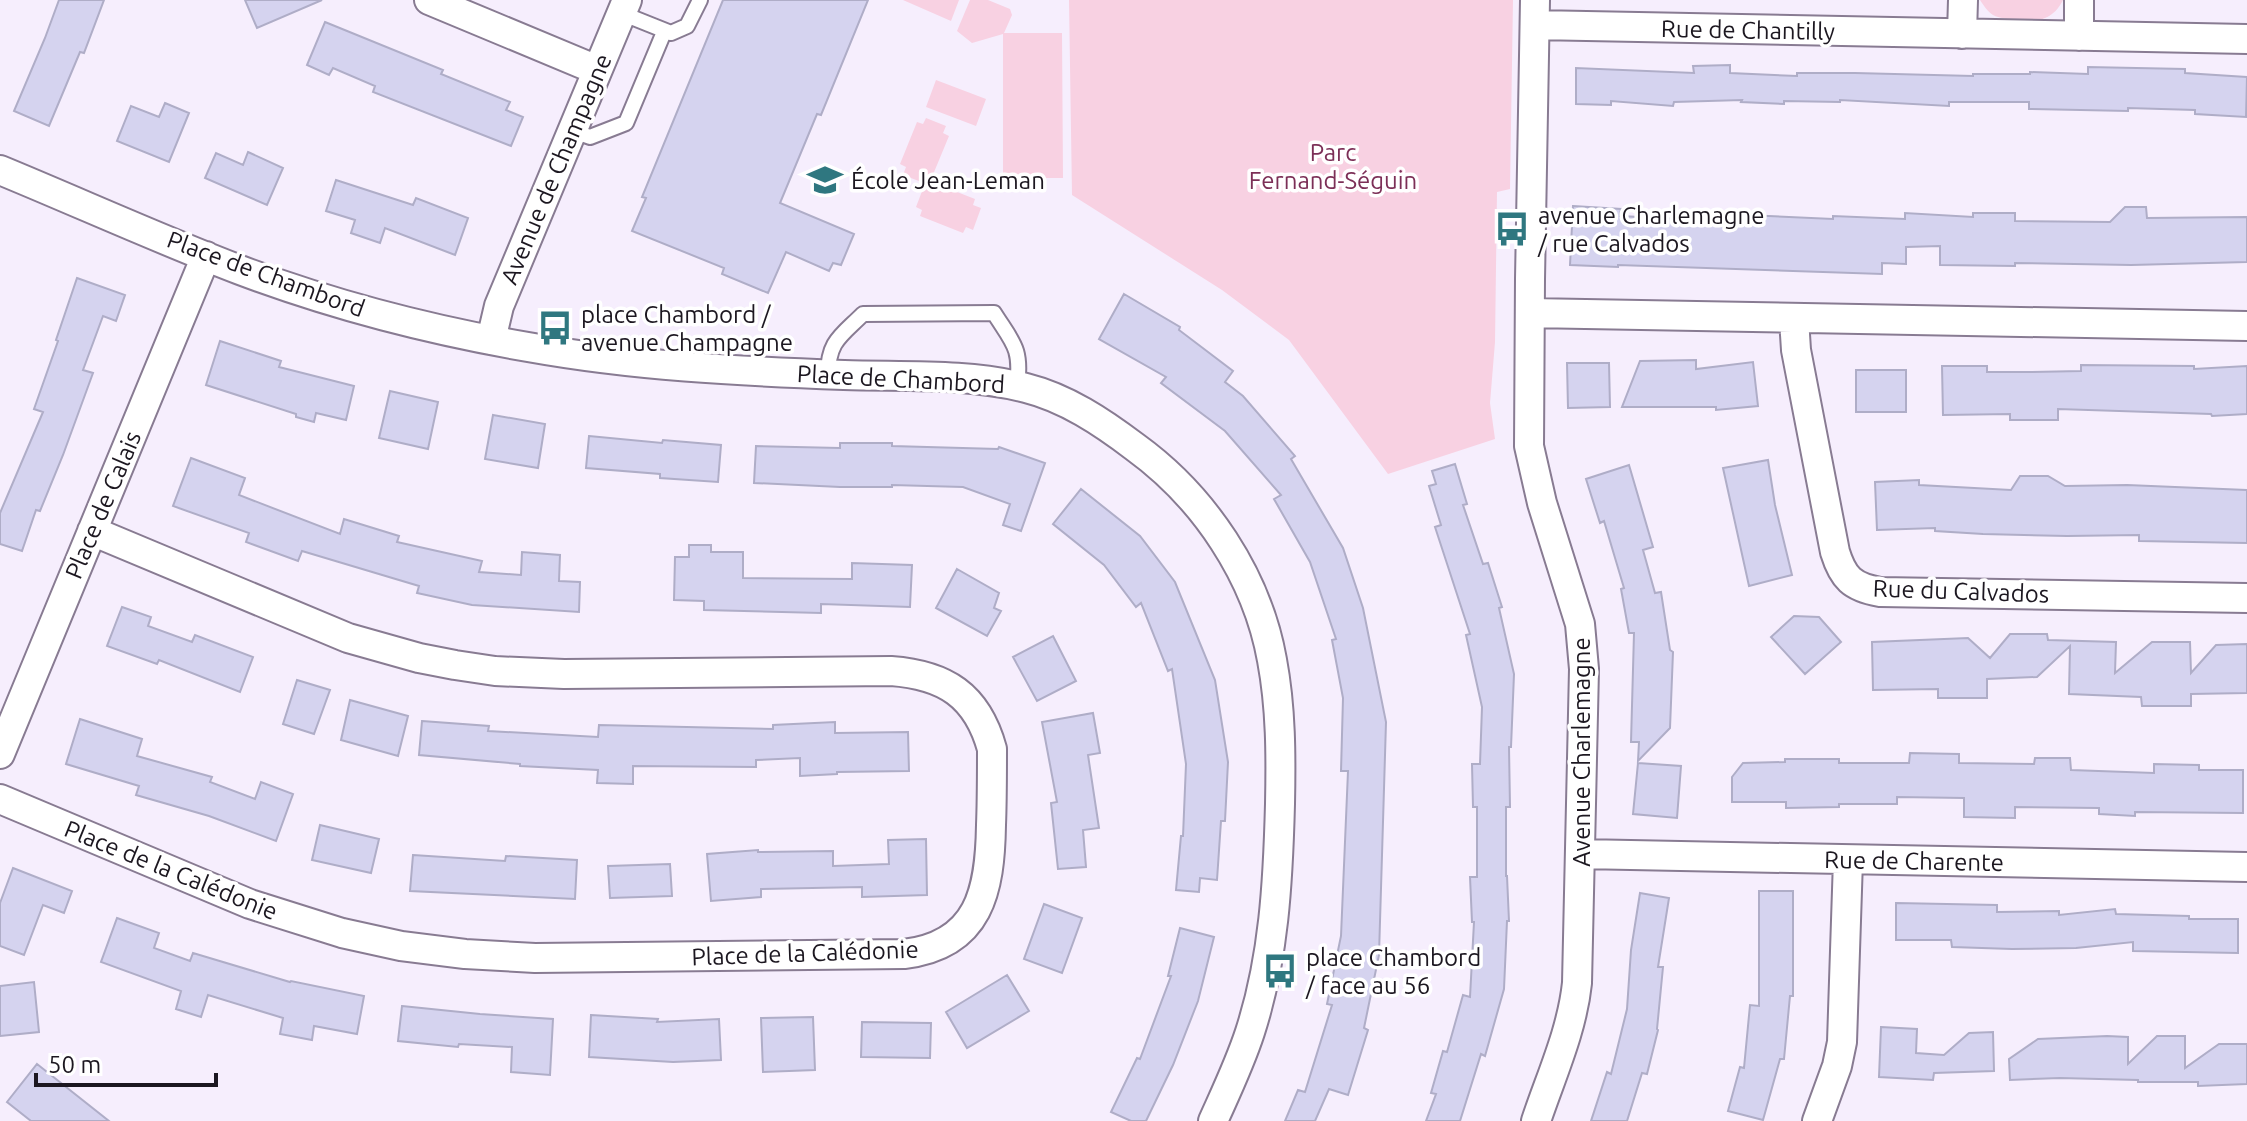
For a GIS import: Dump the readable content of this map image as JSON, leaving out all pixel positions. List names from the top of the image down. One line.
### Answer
{"streets":{"street":["Rue de Chantilly","Avenue de Champagne","Place de Chambord","Place de Calais","Rue du Calvados","Avenue Charlemagne","Rue de Charente","Place de la Calédonie"]},"crossings":[["Rue de Chantilly","Avenue Charlemagne"],["Avenue de Champagne","Place de Chambord"],["Place de Chambord","Place de Calais"],["Place de Calais","Place de la Calédonie"],["Avenue Charlemagne","Rue de Charente"]],"parks":["Parc Fernand-Séguin"],"places":{"school or university":["École Jean-Leman"],"bus stop":["avenue Charlemagne / rue Calvados","place Chambord / avenue Champagne","place Chambord / face au 56"]},"scale_bar":"50 m"}
